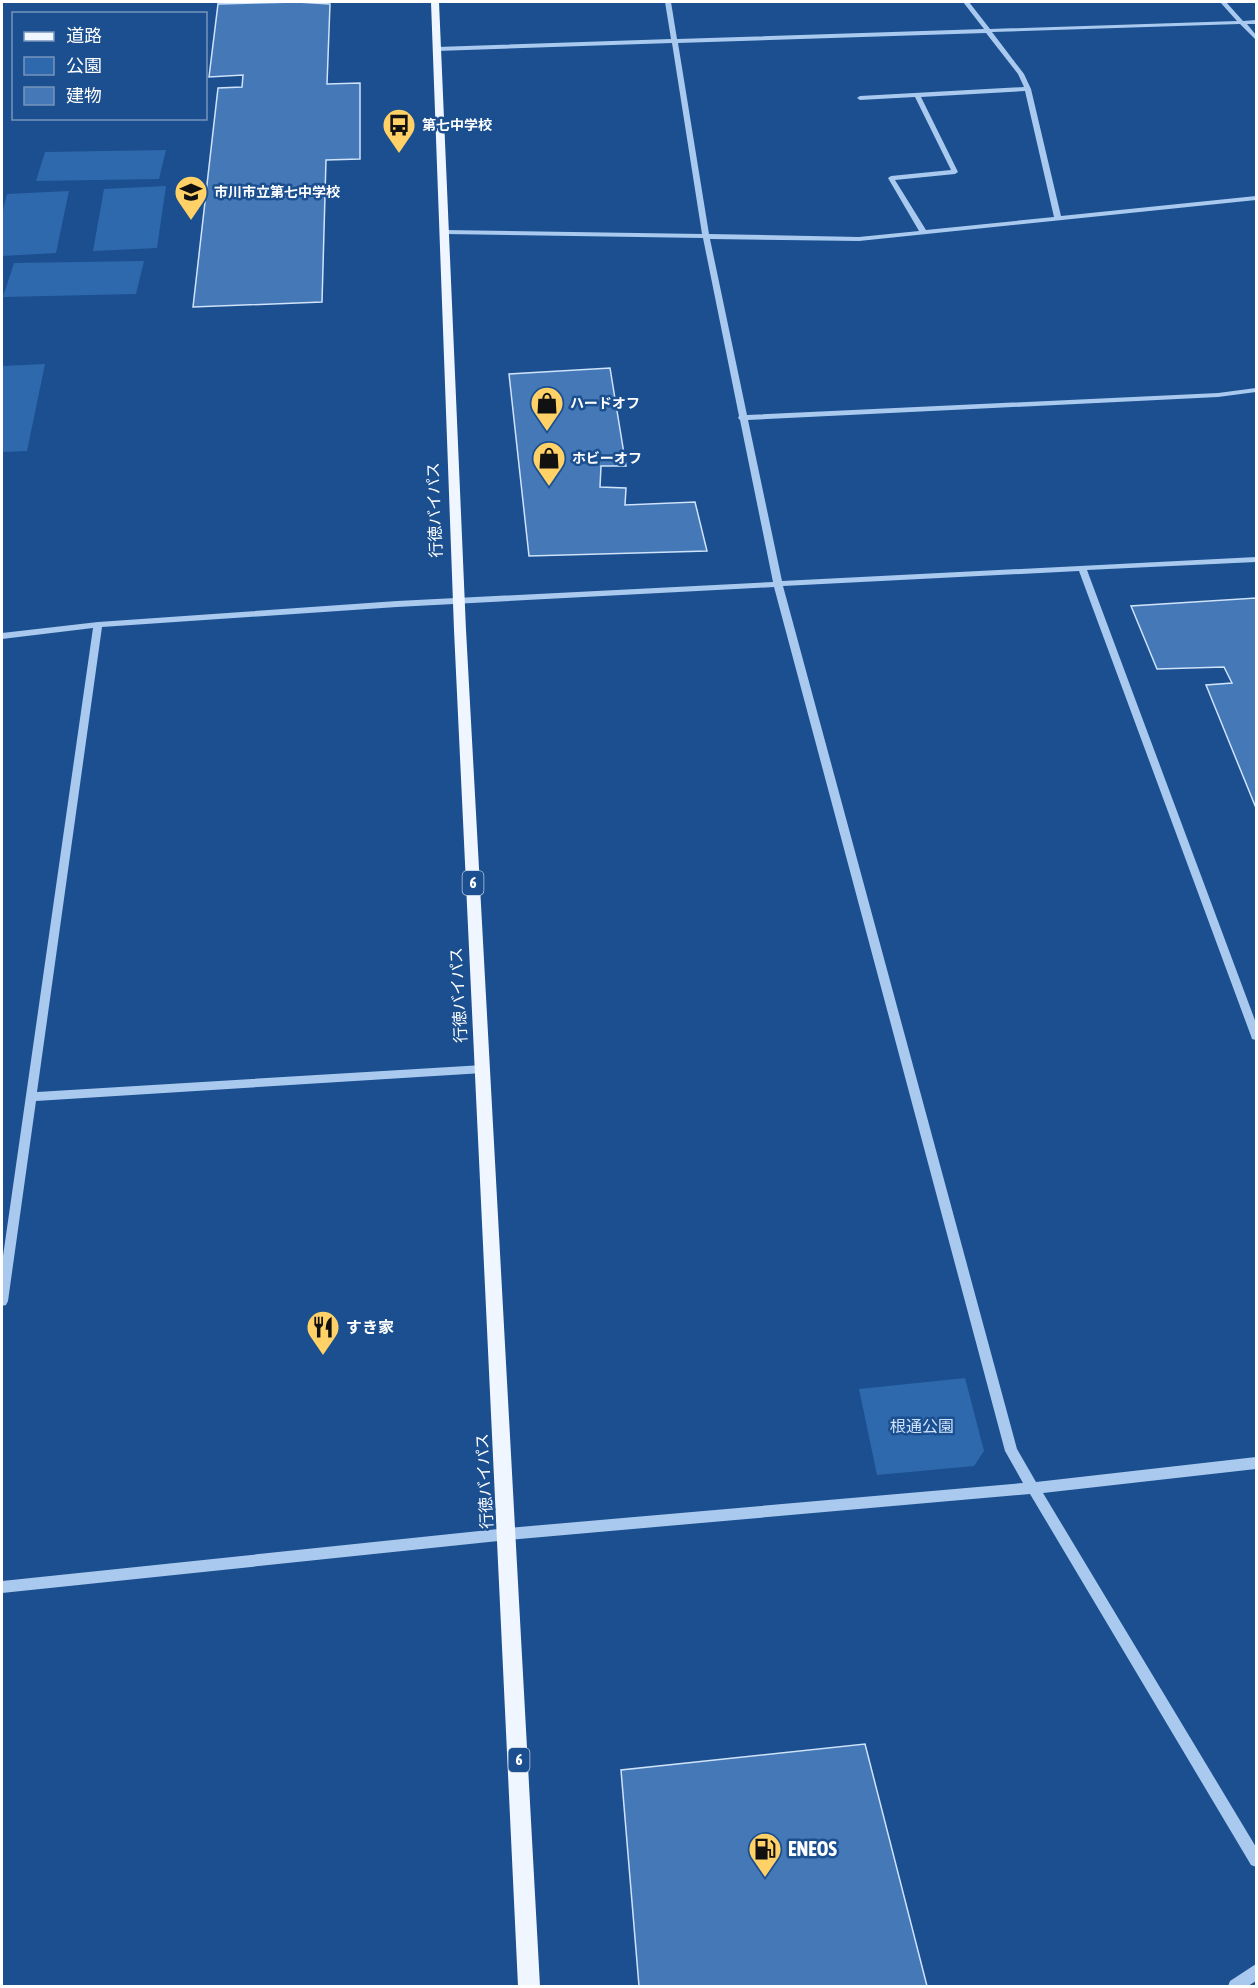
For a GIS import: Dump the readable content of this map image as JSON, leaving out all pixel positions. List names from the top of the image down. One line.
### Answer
{"streets":{"main road":["行徳バイパス","6"]},"parks":["根通公園"],"places":{"bus stop":["第七中学校"],"school or university":["市川市立第七中学校"],"shop":["ハードオフ","ホビーオフ"],"restaurant":["すき家"],"fuel station":["ENEOS"]},"legend":["道路","公園","建物"]}
